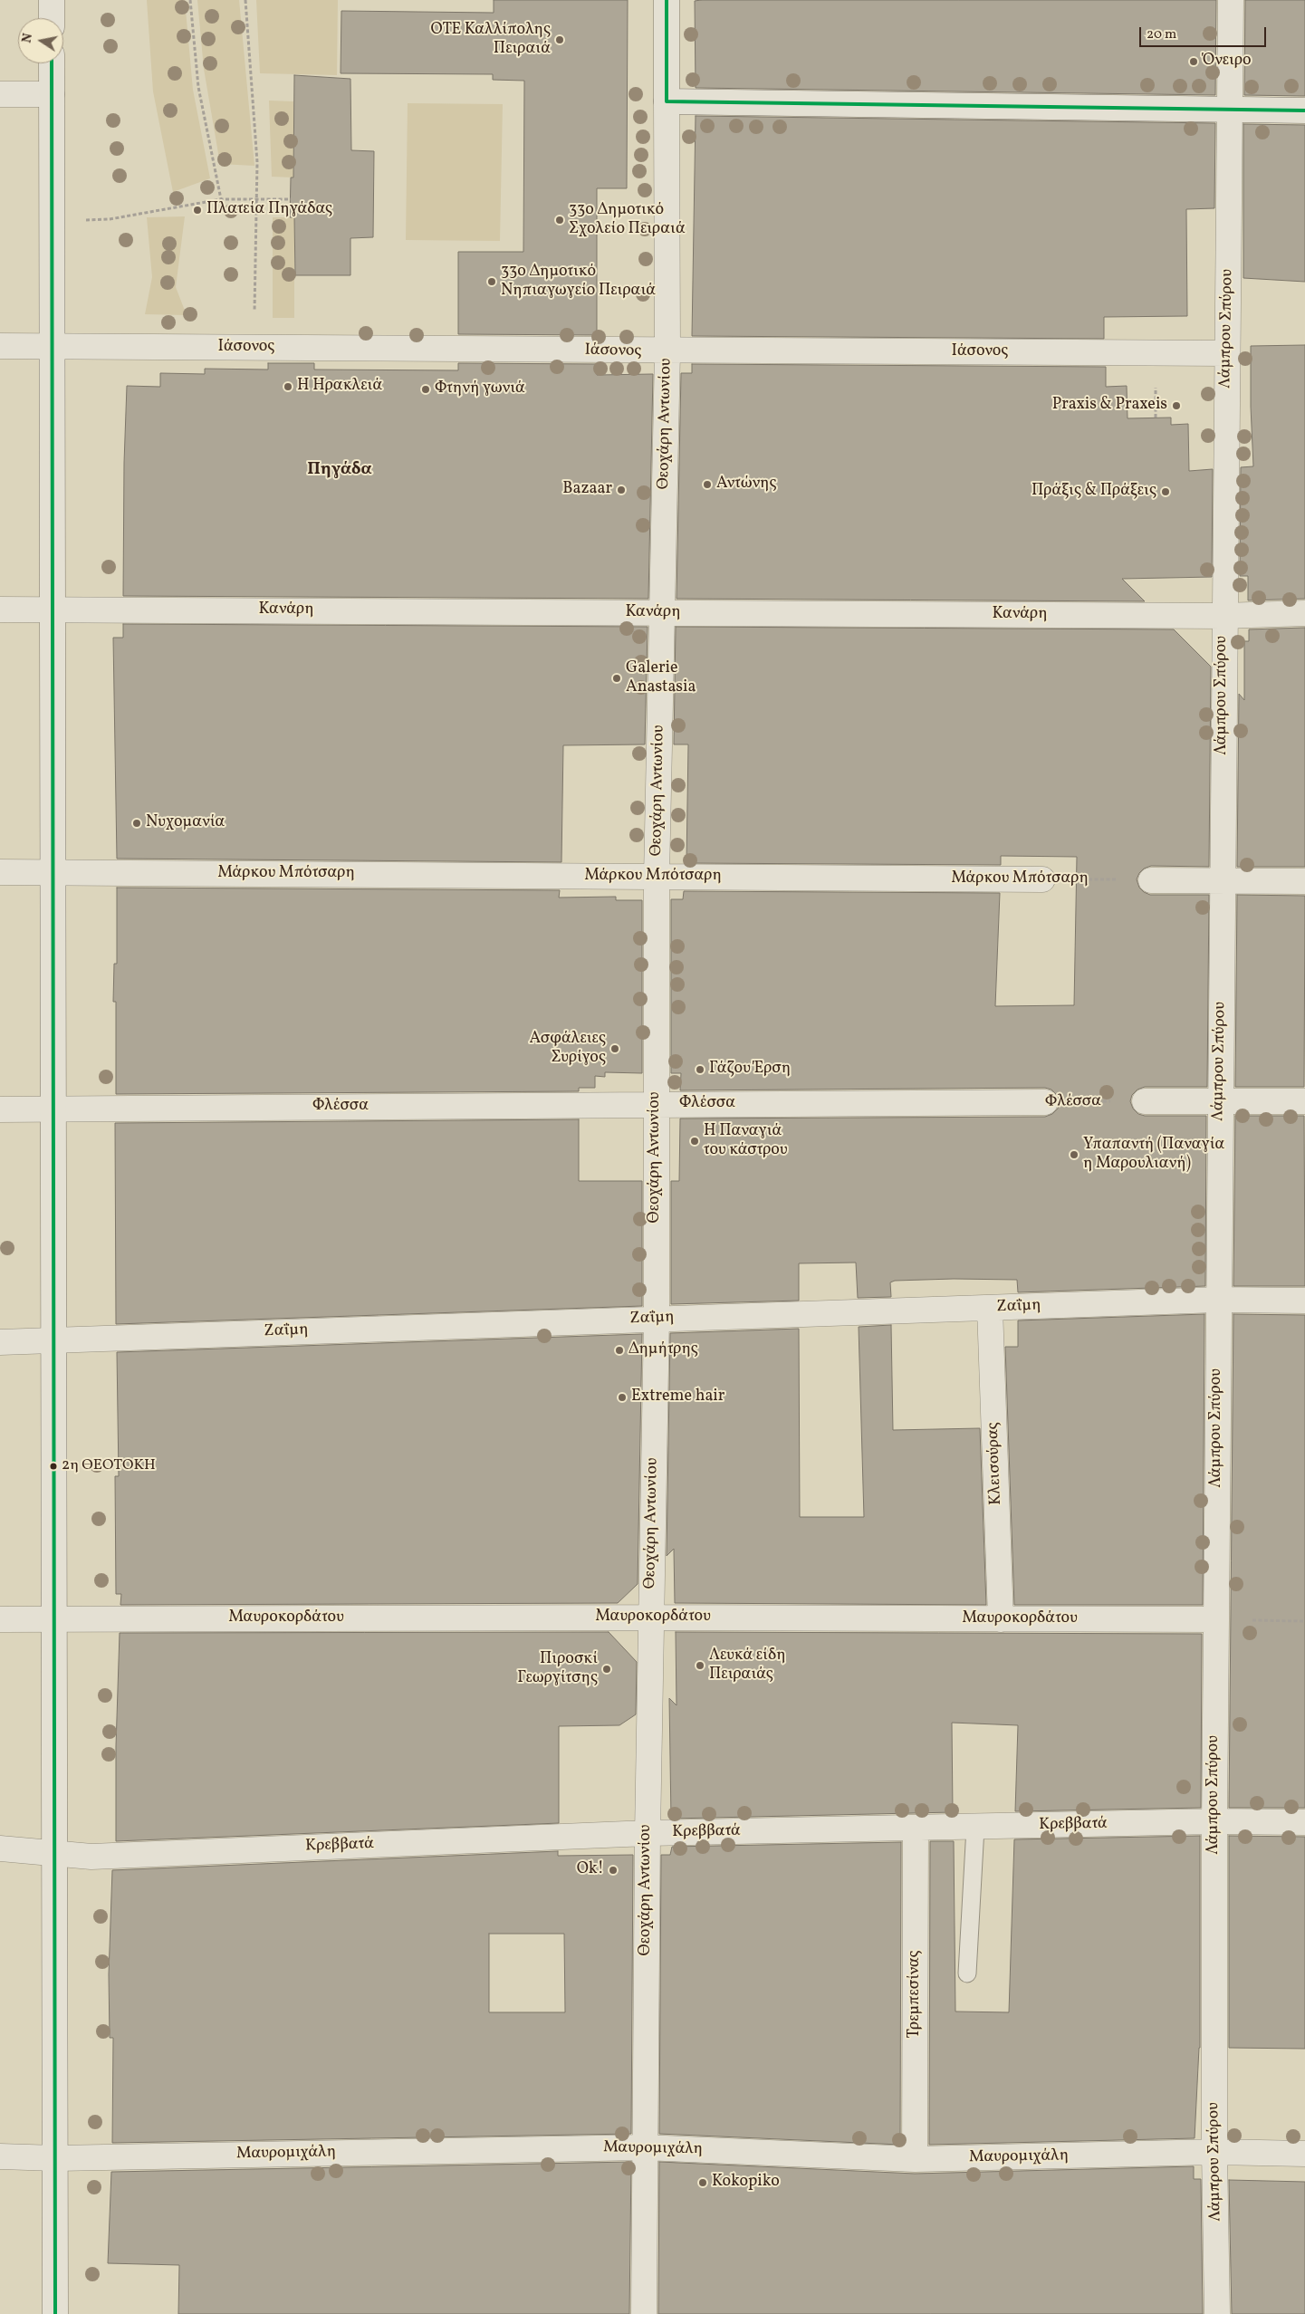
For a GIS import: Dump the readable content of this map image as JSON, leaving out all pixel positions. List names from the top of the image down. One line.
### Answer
{"streets":{"street":["Λάμπρου Σπύρου","Ιάσονος","Θεοχάρη Αντωνίου","Κανάρη","Μάρκου Μπότσαρη","Φλέσσα","Ζαΐμη","Κλεισούρας","Μαυροκορδάτου","Κρεββατά","Τρεμπεσίνας","Μαυρομιχάλη"]},"crossings":[["Λάμπρου Σπύρου","Ιάσονος"],["Λάμπρου Σπύρου","Κανάρη"],["Λάμπρου Σπύρου","Ζαΐμη"],["Λάμπρου Σπύρου","Μαυροκορδάτου"],["Λάμπρου Σπύρου","Κρεββατά"],["Λάμπρου Σπύρου","Μαυρομιχάλη"],["Ιάσονος","Θεοχάρη Αντωνίου"],["Θεοχάρη Αντωνίου","Κανάρη"],["Θεοχάρη Αντωνίου","Μάρκου Μπότσαρη"],["Θεοχάρη Αντωνίου","Φλέσσα"],["Θεοχάρη Αντωνίου","Ζαΐμη"],["Θεοχάρη Αντωνίου","Μαυροκορδάτου"],["Θεοχάρη Αντωνίου","Κρεββατά"],["Θεοχάρη Αντωνίου","Μαυρομιχάλη"],["Ζαΐμη","Κλεισούρας"],["Κλεισούρας","Μαυροκορδάτου"],["Κρεββατά","Τρεμπεσίνας"],["Τρεμπεσίνας","Μαυρομιχάλη"]],"districts":["Πηγάδα"],"places":["ΟΤΕ Καλλίπολης Πειραιά","Όνειρο","Πλατεία Πηγάδας","33ο Δημοτικό Σχολείο Πειραιά","33ο Δημοτικό Νηπιαγωγείο Πειραιά","Η Ηρακλειά","Φτηνή γωνιά","Praxis & Praxeis","Αντώνης","Bazaar","Πράξις & Πράξεις","Galerie Anastasia","Νυχομανία","Ασφάλειες Συρίγος","Γάζου Έρση","Η Παναγιά του κάστρου","Υπαπαντή (Παναγία η Μαρουλιανή)","Δημήτρης","Extreme hair","2η ΘΕΟΤΟΚΗ","Λευκά είδη Πειραιάς","Πιροσκί Γεωργίτσης","Ok!","Kokopiko"],"scale_bar":"20 m","north":"left"}
